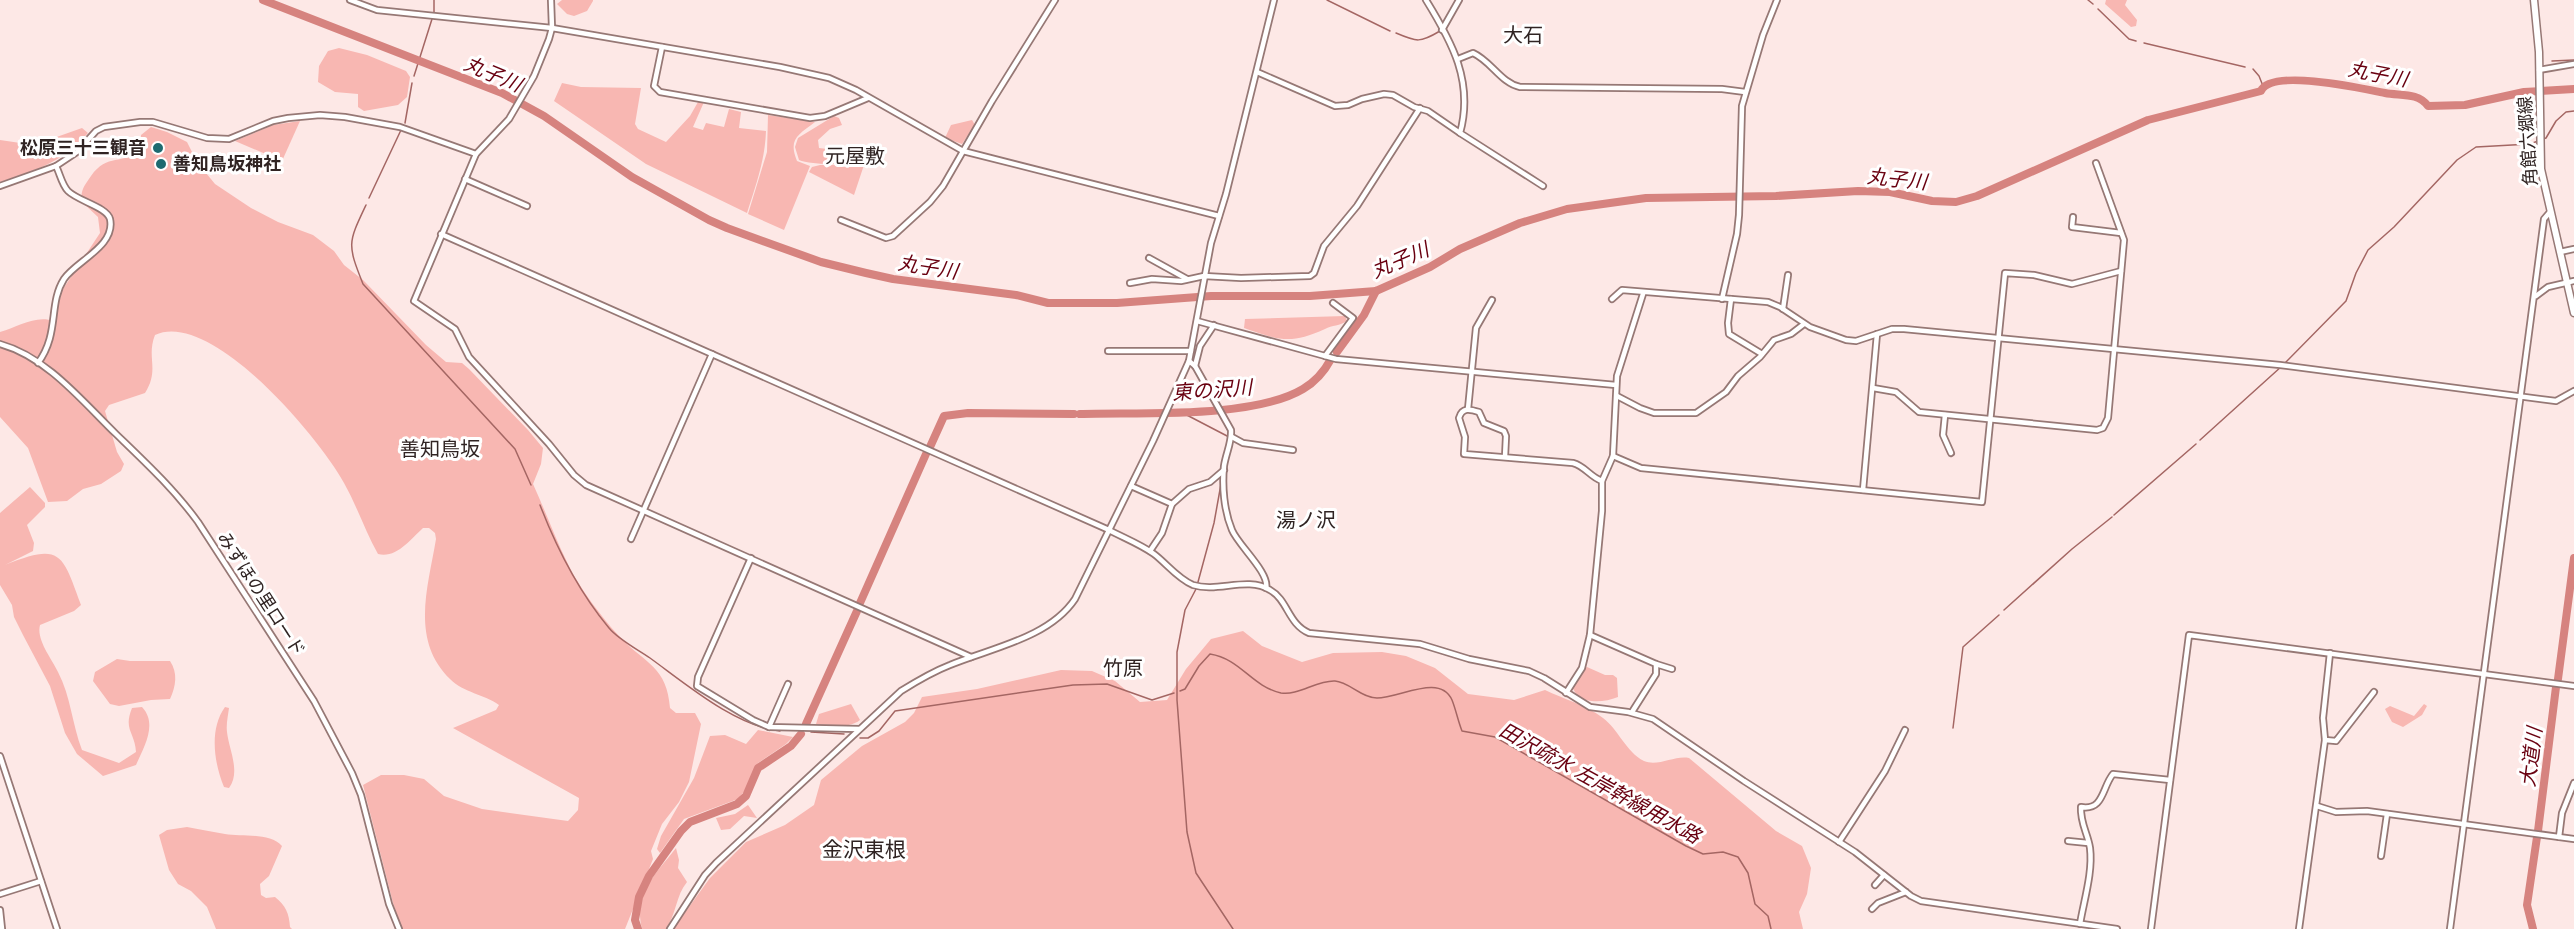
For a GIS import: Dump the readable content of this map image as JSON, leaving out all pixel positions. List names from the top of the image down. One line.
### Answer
{"streets":{"main road":["角館六郷線"],"street":["みずほの里ロード"]},"districts":["大石","元屋敷","善知鳥坂","湯ノ沢","竹原","金沢東根"],"water":["丸子川","東の沢川","大道川","田沢疏水 左岸幹線用水路"],"places":["松原三十三観音","善知鳥坂神社"]}
